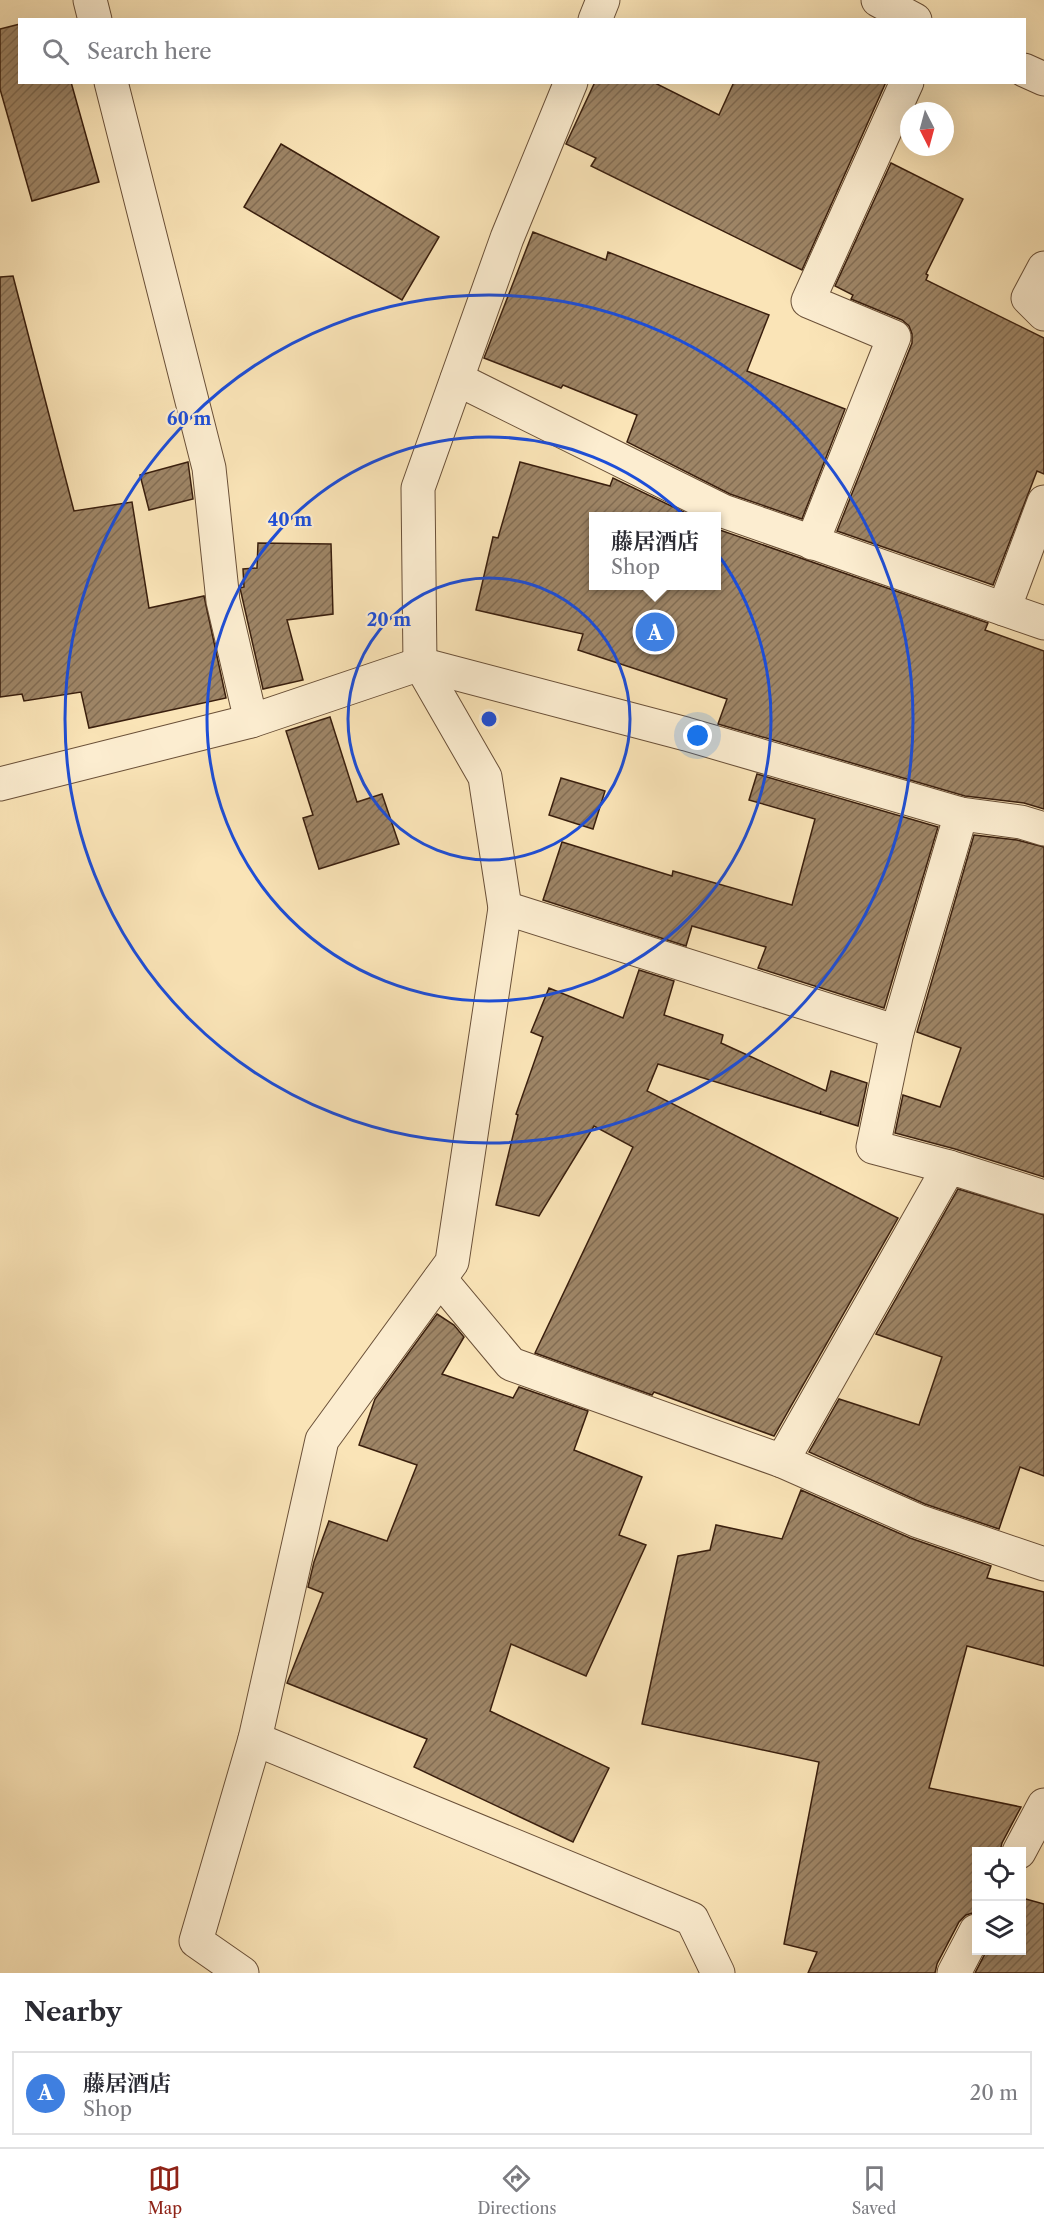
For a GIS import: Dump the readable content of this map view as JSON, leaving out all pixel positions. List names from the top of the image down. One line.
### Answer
{"north":"bottom","page":{"search":"Search here","popup":["藤居酒店","Shop"],"pins":"A","heading":"Nearby","list":[{"mark":"A","name":"藤居酒店","note":"Shop","value":"20 m"}],"nav":["Map","Directions","Saved"]},"rings":["60 m","40 m","20 m"]}
